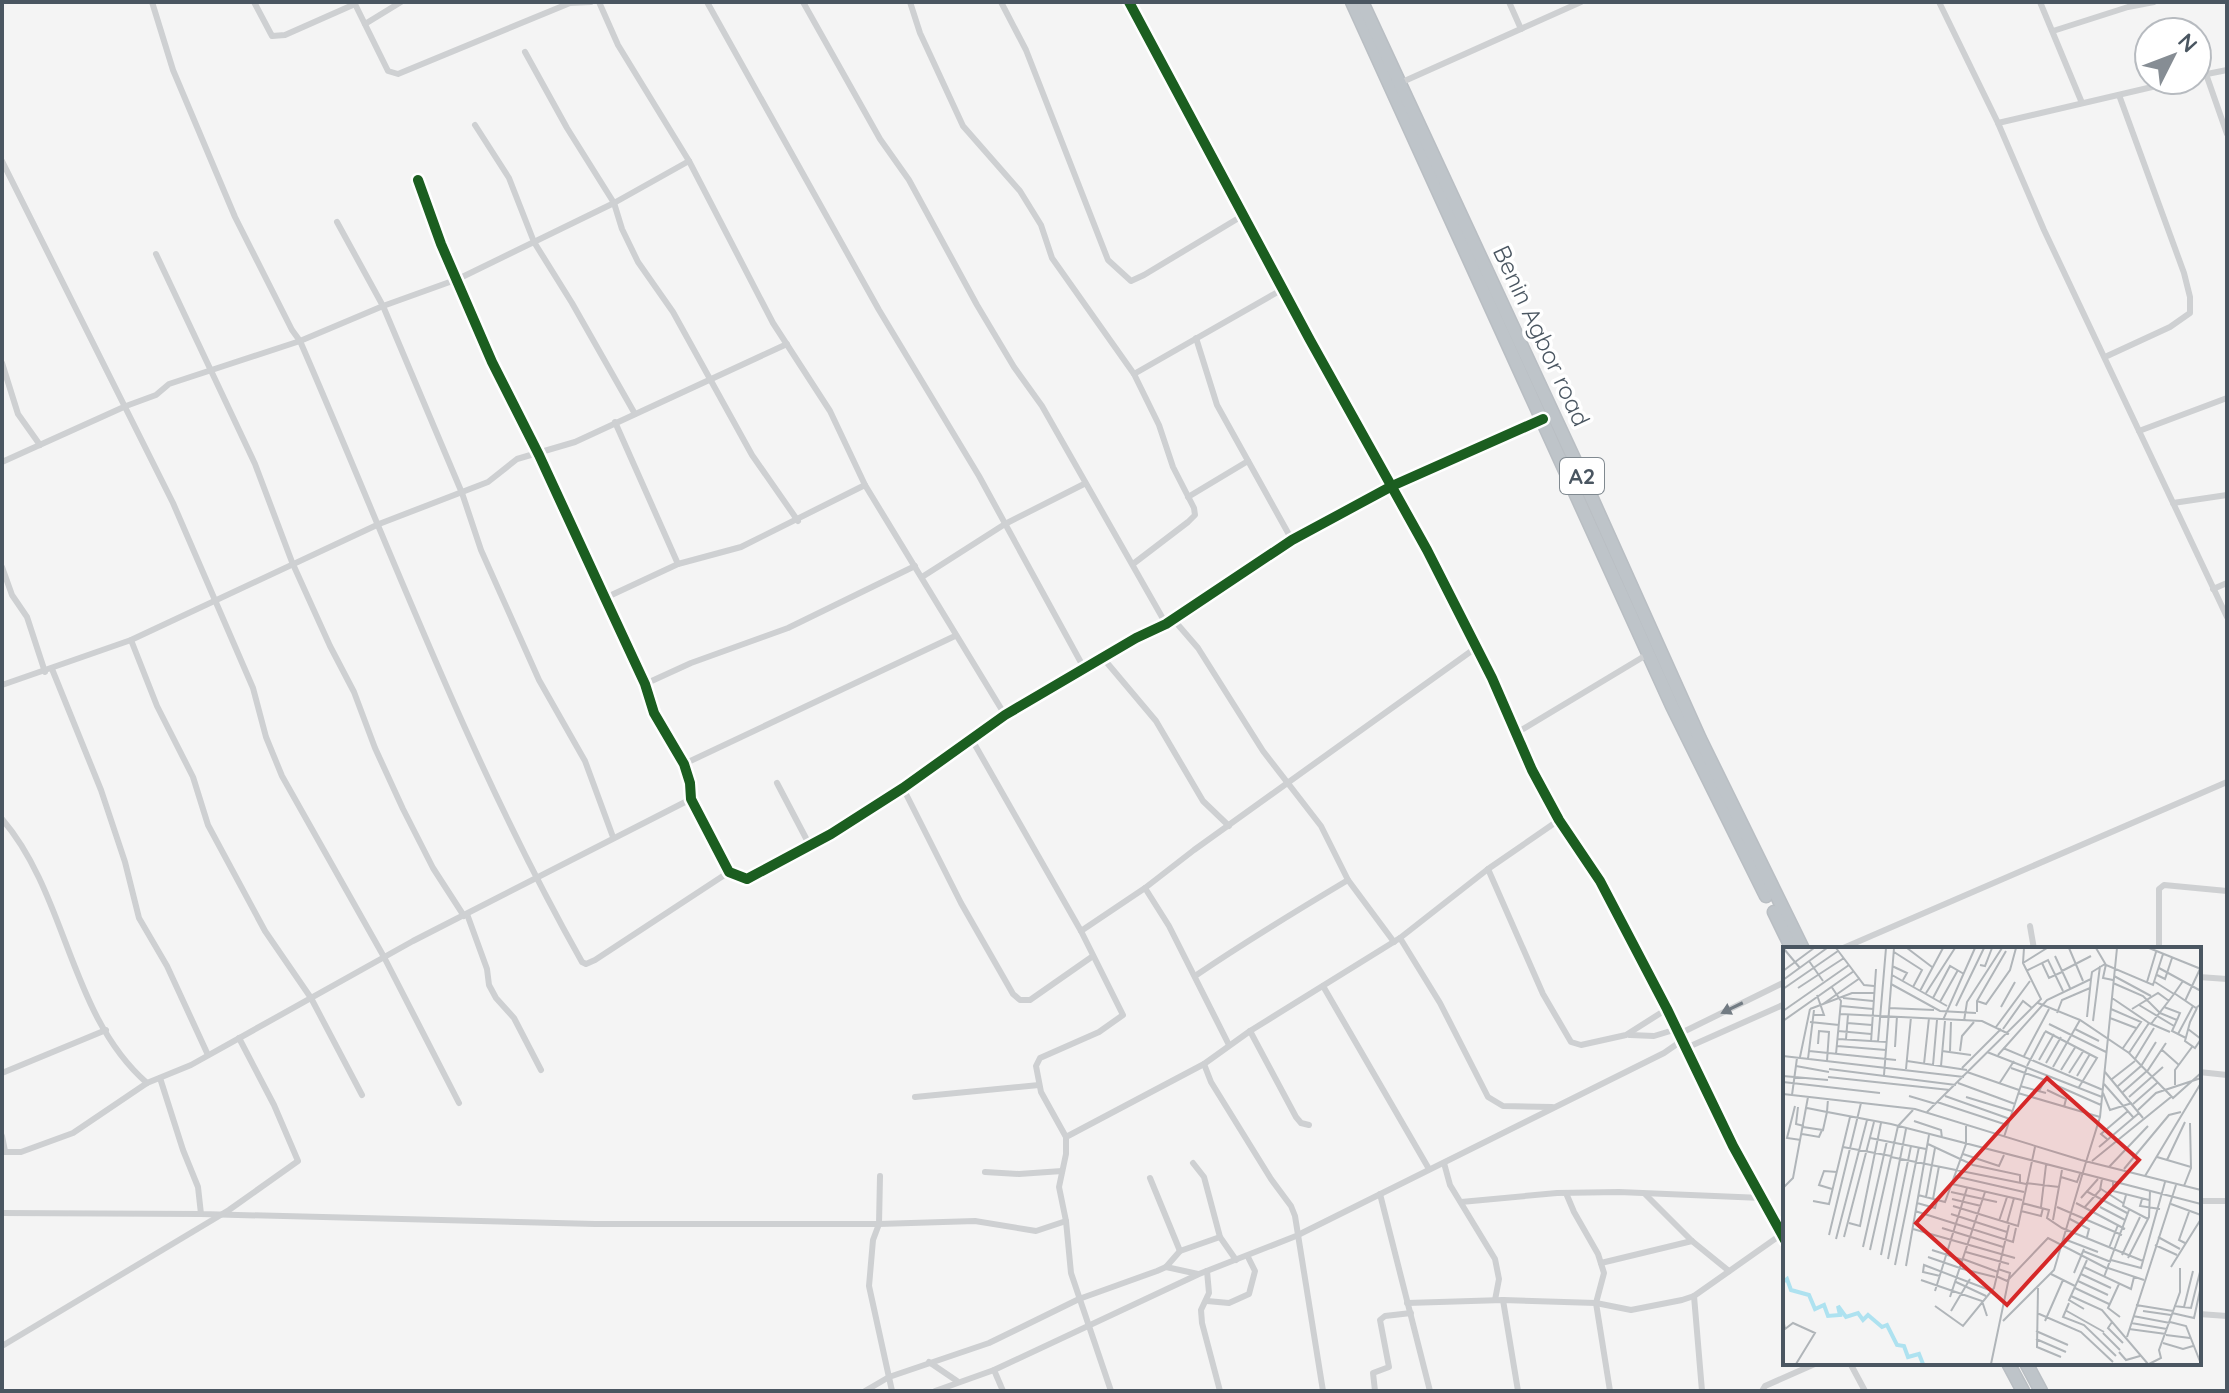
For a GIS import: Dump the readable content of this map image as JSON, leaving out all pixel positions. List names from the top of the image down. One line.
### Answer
{"streets":{"highway":["Benin Agbor road","A2"]},"north":"top right"}
